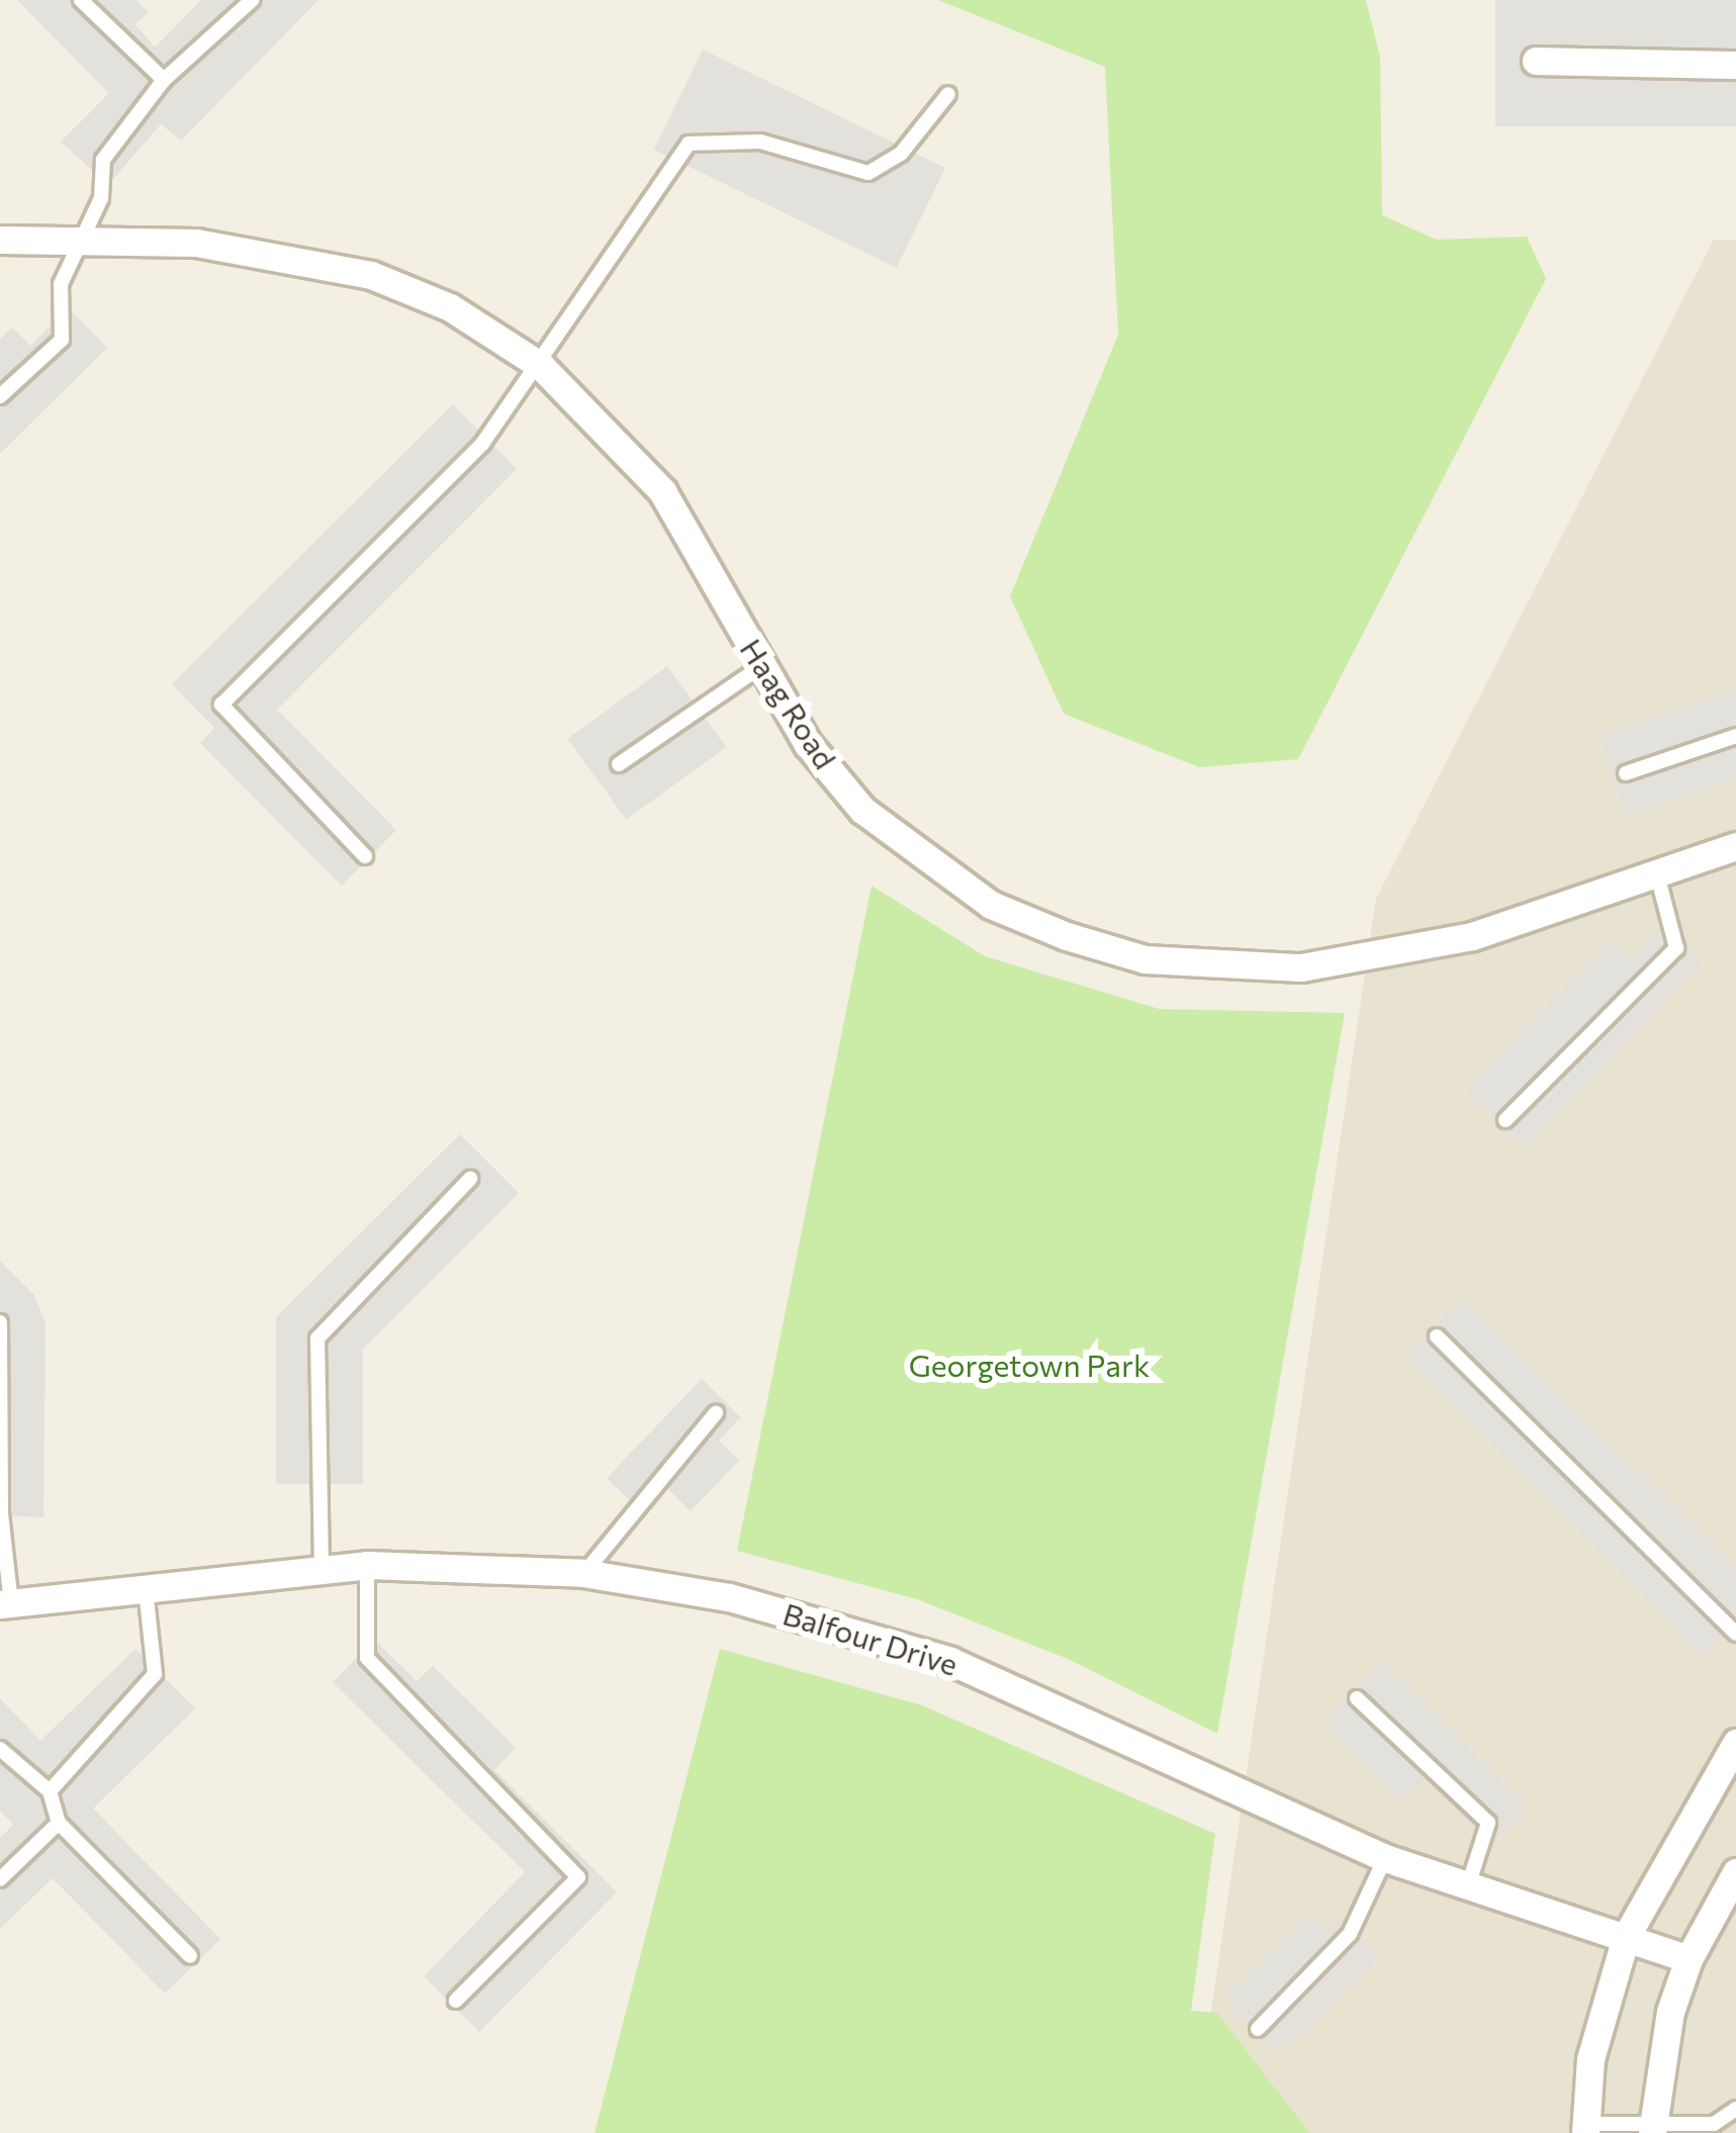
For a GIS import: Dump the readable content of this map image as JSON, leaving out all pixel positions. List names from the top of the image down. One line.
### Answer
{"streets":{"street":["Haag Road","Balfour Drive"]},"parks":["Georgetown Park"]}
